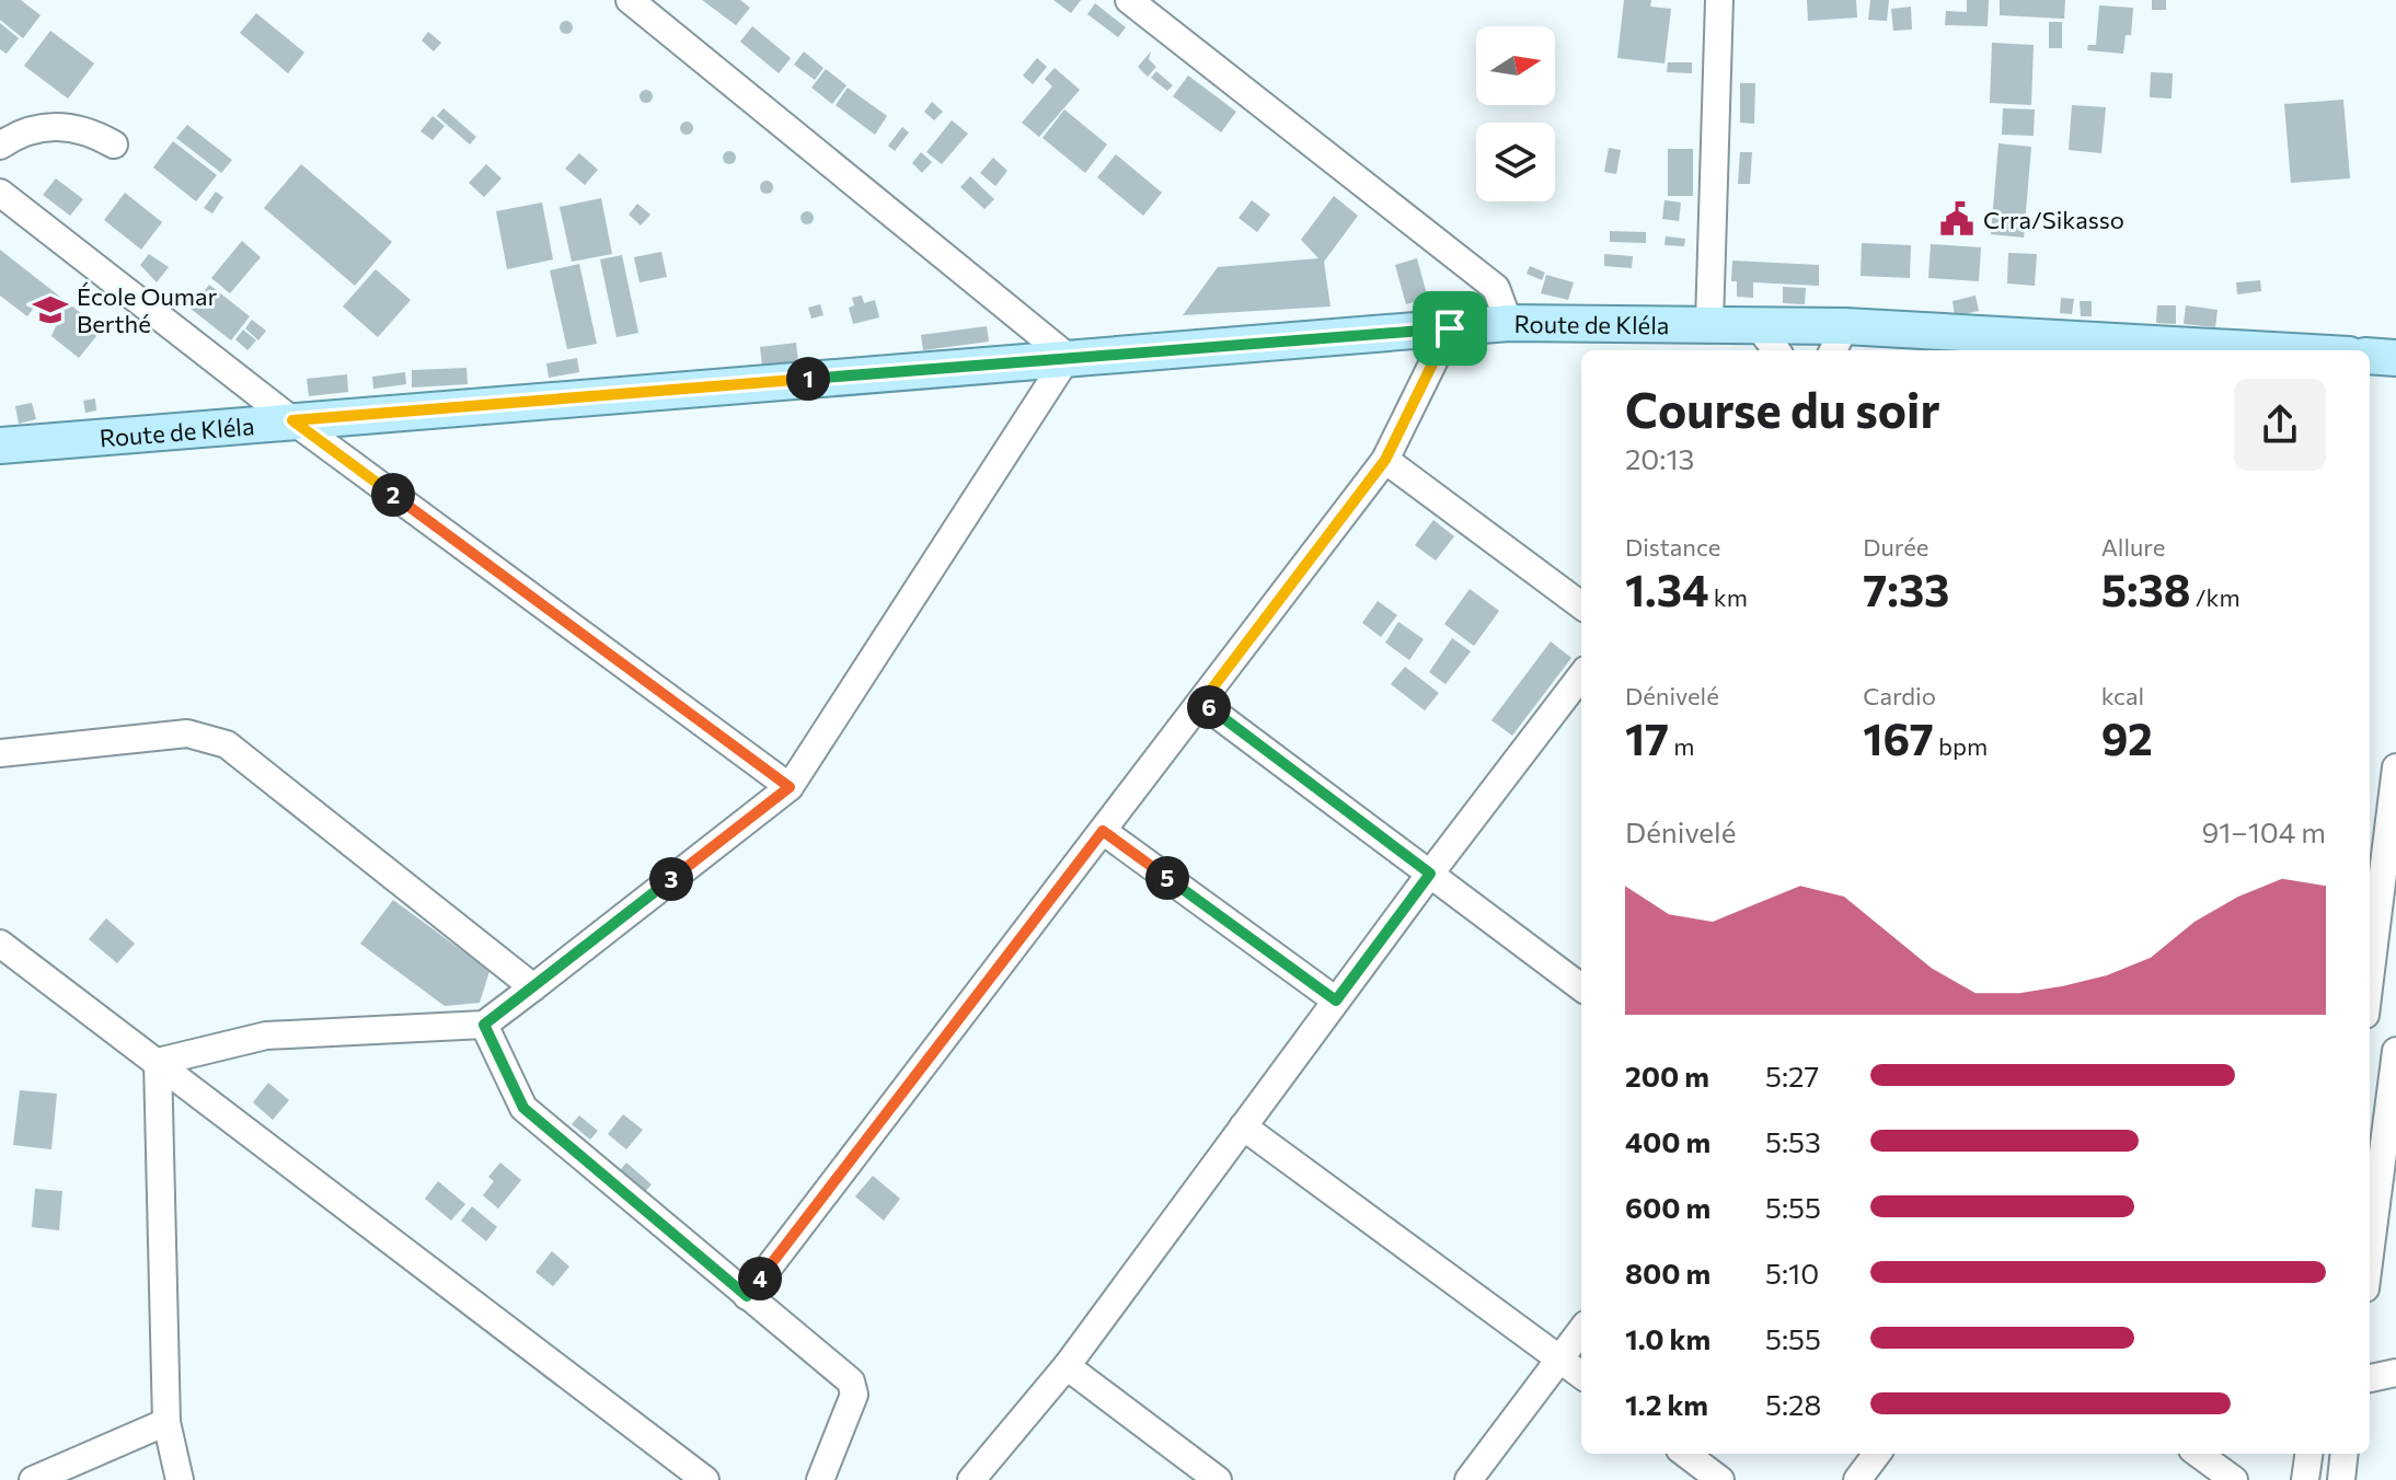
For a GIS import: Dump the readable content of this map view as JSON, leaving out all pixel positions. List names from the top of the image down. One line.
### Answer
{"streets":{"main road":["Route de Kléla"]},"places":{"public building":["Crra/Sikasso"],"school or university":["École Oumar Berthé"]},"north":"right","page":{"heading":["Course du soir","20:13"],"pins":["1","2","6","5","3","4"],"stats":[["Distance","1.34 km"],["Durée","7:33"],["Allure","5:38 /km"],["Dénivelé","17 m"],["Cardio","167 bpm"],["kcal","92"]],"chart":["Dénivelé","91–104 m"],"list":[{"name":"200 m","note":"5:27"},{"name":"400 m","note":"5:53"},{"name":"600 m","note":"5:55"},{"name":"800 m","note":"5:10"},{"name":"1.0 km","note":"5:55"},{"name":"1.2 km","note":"5:28"}]}}
